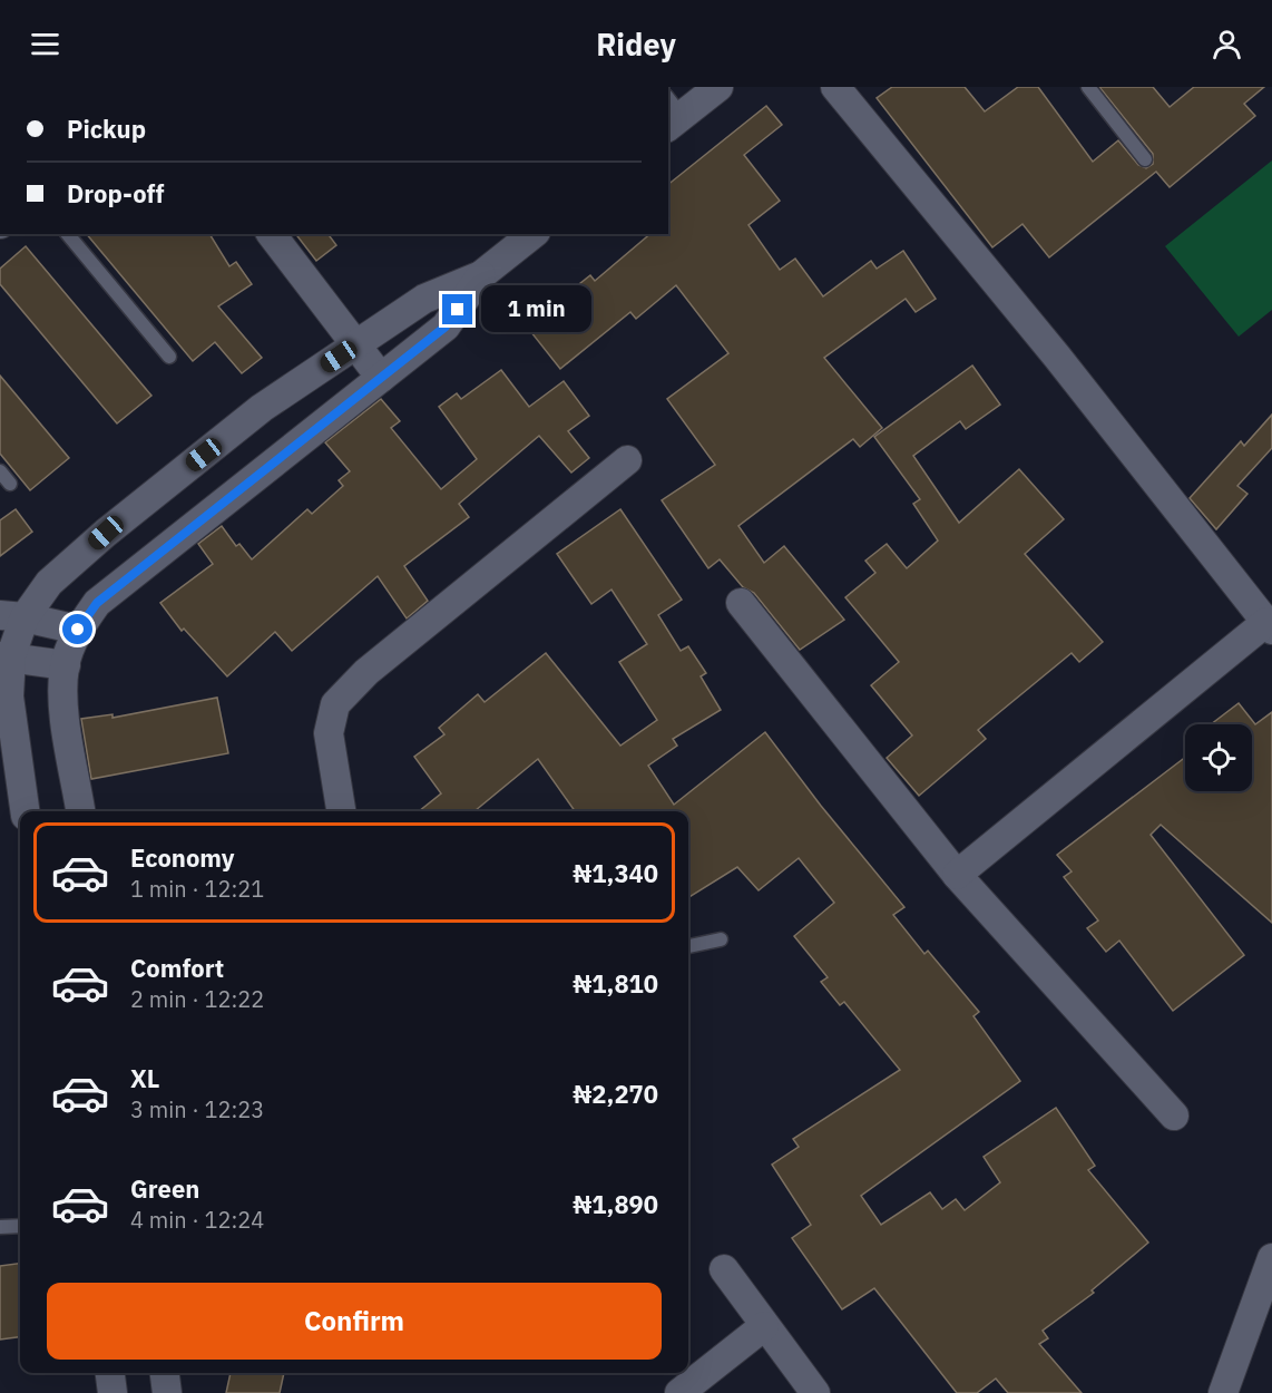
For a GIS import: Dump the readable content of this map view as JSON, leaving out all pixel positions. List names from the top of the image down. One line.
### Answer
{"page":{"header":"Ridey","banner":["Pickup","Drop-off"],"bubble":"1 min","list":[{"name":"Economy","note":"1 min · 12:21","value":"₦1,340"},{"name":"Comfort","note":"2 min · 12:22","value":"₦1,810"},{"name":"XL","note":"3 min · 12:23","value":"₦2,270"},{"name":"Green","note":"4 min · 12:24","value":"₦1,890"}],"buttons":"Confirm"}}
